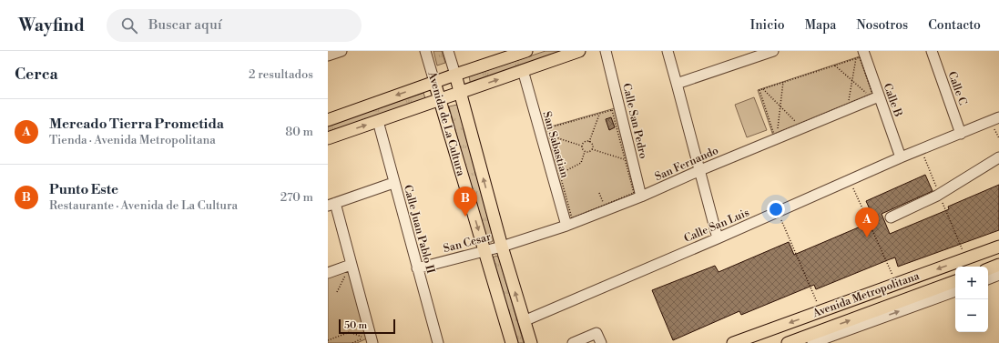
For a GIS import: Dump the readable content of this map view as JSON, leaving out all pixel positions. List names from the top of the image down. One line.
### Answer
{"streets":{"main road":["Avenida de La Cultura","Avenida Metropolitana"],"street":["Calle C","Calle B","Calle San Pedro","San Sabastian","San Fernando","Calle San Luis","Calle Juan Pablo II","San Cesar"]},"crossings":[["Calle C","Calle San Luis"],["Calle B","San Fernando"],["Calle B","Calle San Luis"],["Calle San Pedro","San Fernando"],["Avenida de La Cultura","San Fernando"],["Avenida de La Cultura","Calle San Luis"],["Avenida de La Cultura","San Cesar"],["San Sabastian","San Fernando"],["San Fernando","San Cesar"],["Calle Juan Pablo II","San Cesar"]],"scale_bar":"50 m","page":{"header":"Wayfind","search":"Buscar aquí","nav":["Inicio","Mapa","Nosotros","Contacto"],"heading":["Cerca","2 resultados"],"list":[{"mark":"A","name":"Mercado Tierra Prometida","note":"Tienda · Avenida Metropolitana","value":"80 m"},{"mark":"B","name":"Punto Este","note":"Restaurante · Avenida de La Cultura","value":"270 m"}],"pins":["B","A"],"map_buttons":["+","−"],"scale":"50 m"}}
